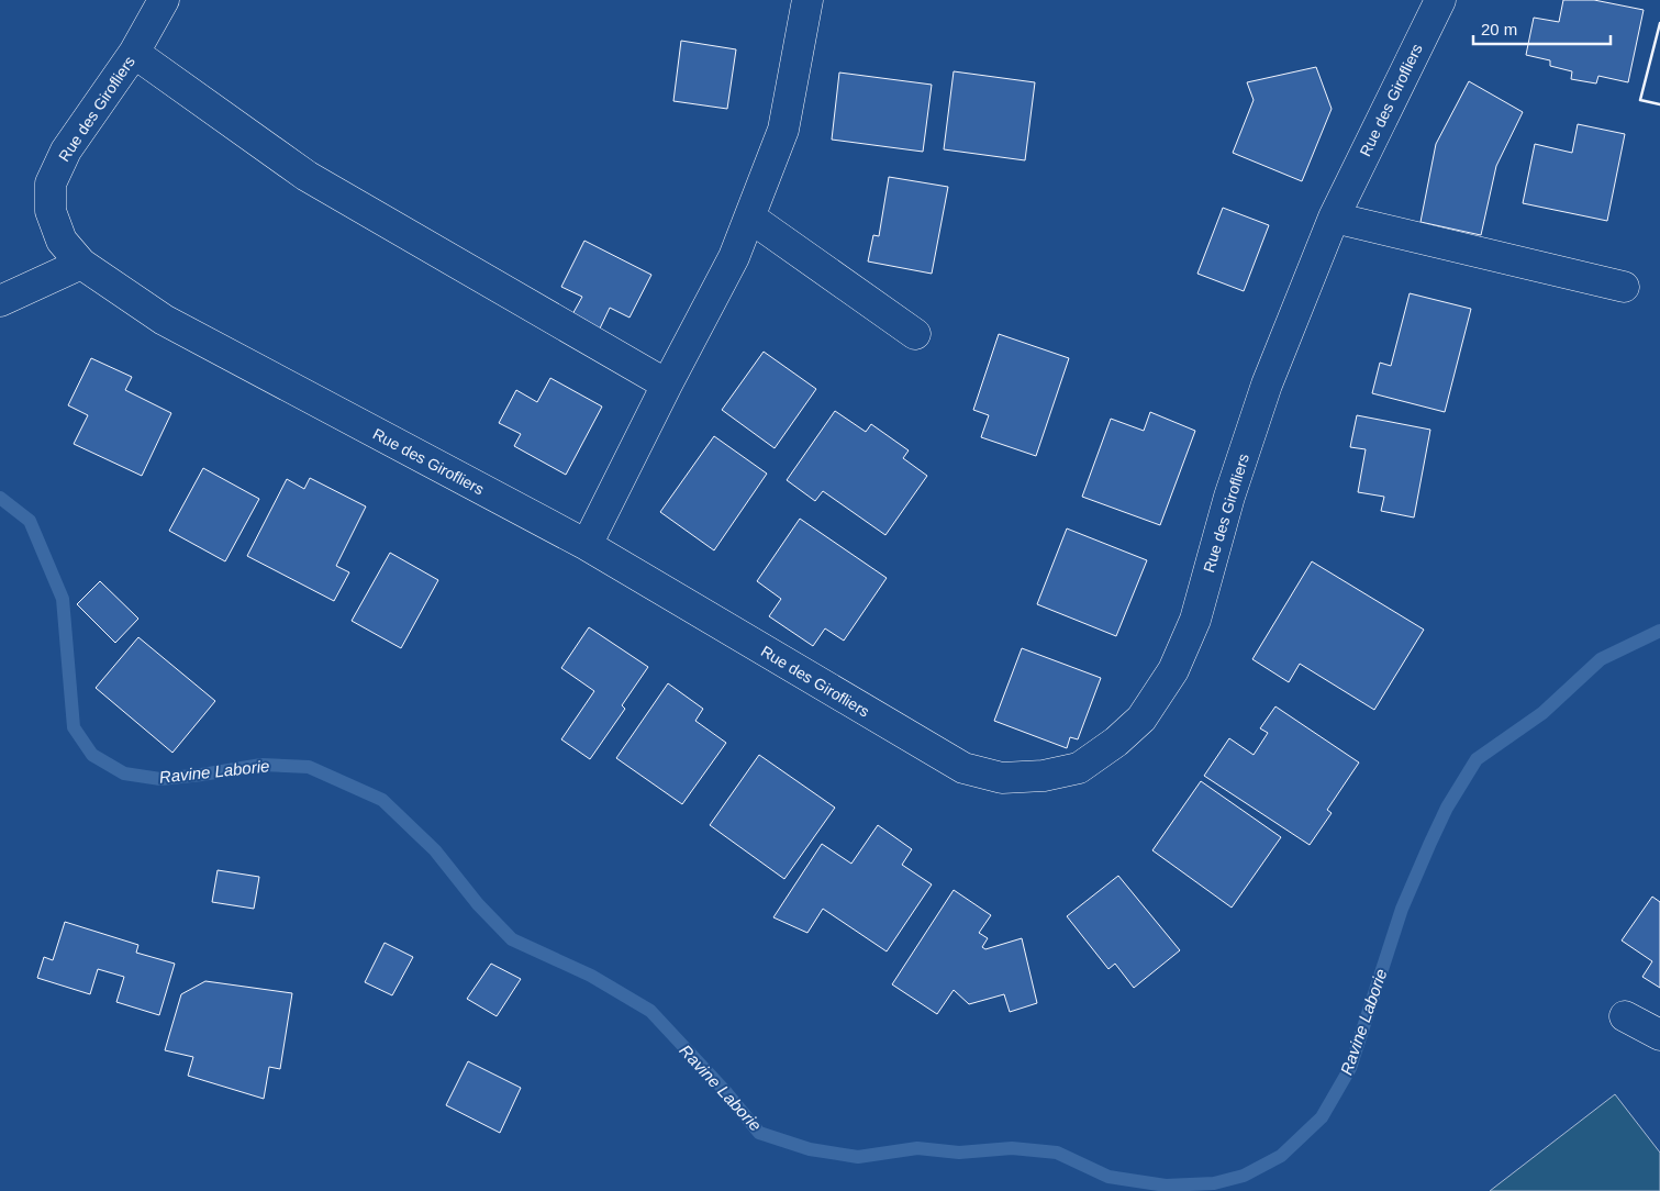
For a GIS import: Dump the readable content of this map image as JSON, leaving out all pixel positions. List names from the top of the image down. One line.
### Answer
{"streets":{"street":["Rue des Girofliers"]},"water":["Ravine Laborie"],"scale_bar":"20 m"}
